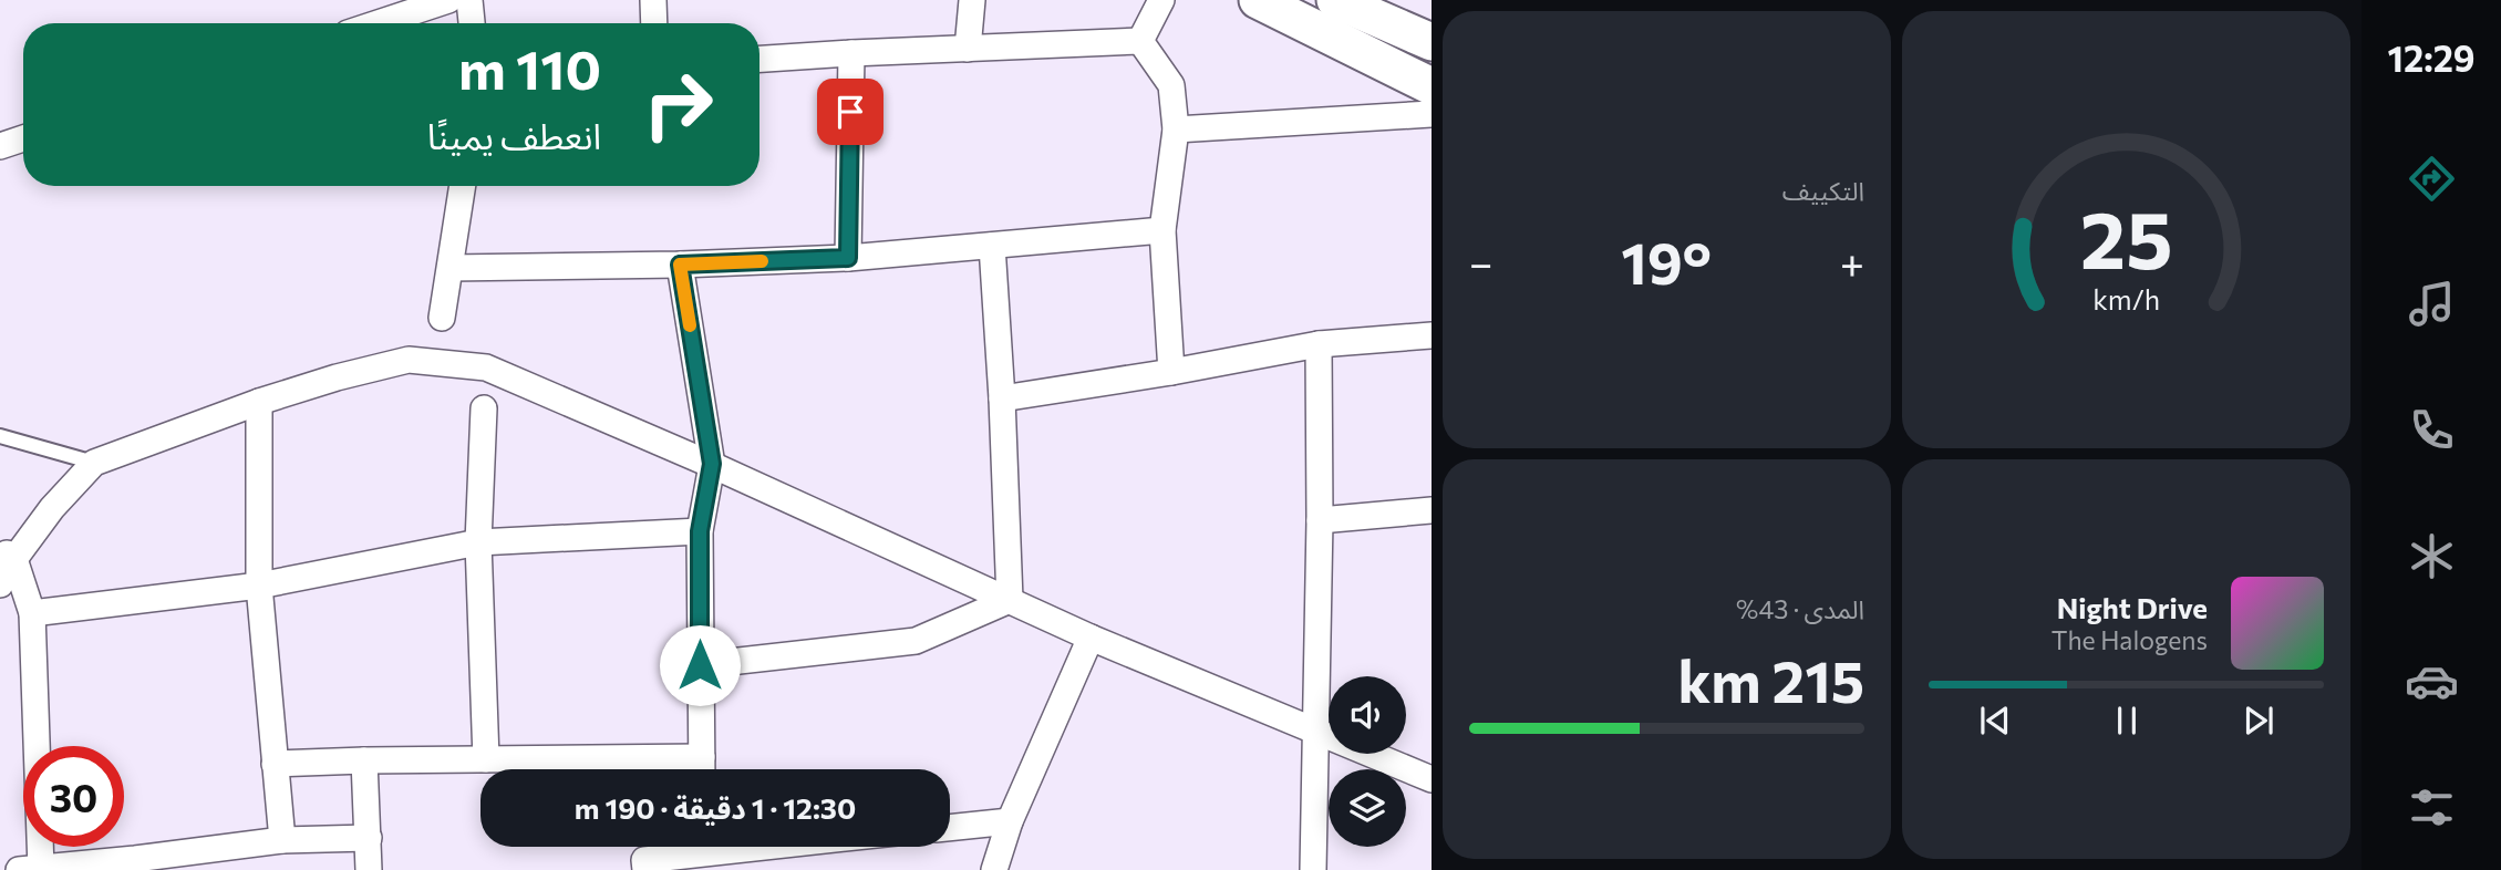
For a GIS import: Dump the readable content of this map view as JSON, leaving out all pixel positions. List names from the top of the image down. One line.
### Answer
{"page":{"tabs":"12:29","tile":["التكييف",["المدى · 43%","215 km"]],"turn":["110 m","انعطف يمينًا"],"heat":["−","19°","+"],"song":["Night Drive","The Halogens"],"limit":"30","trip":"12:30 · 1 دقيقة · 190 m","gauge":["25","km/h"]}}
